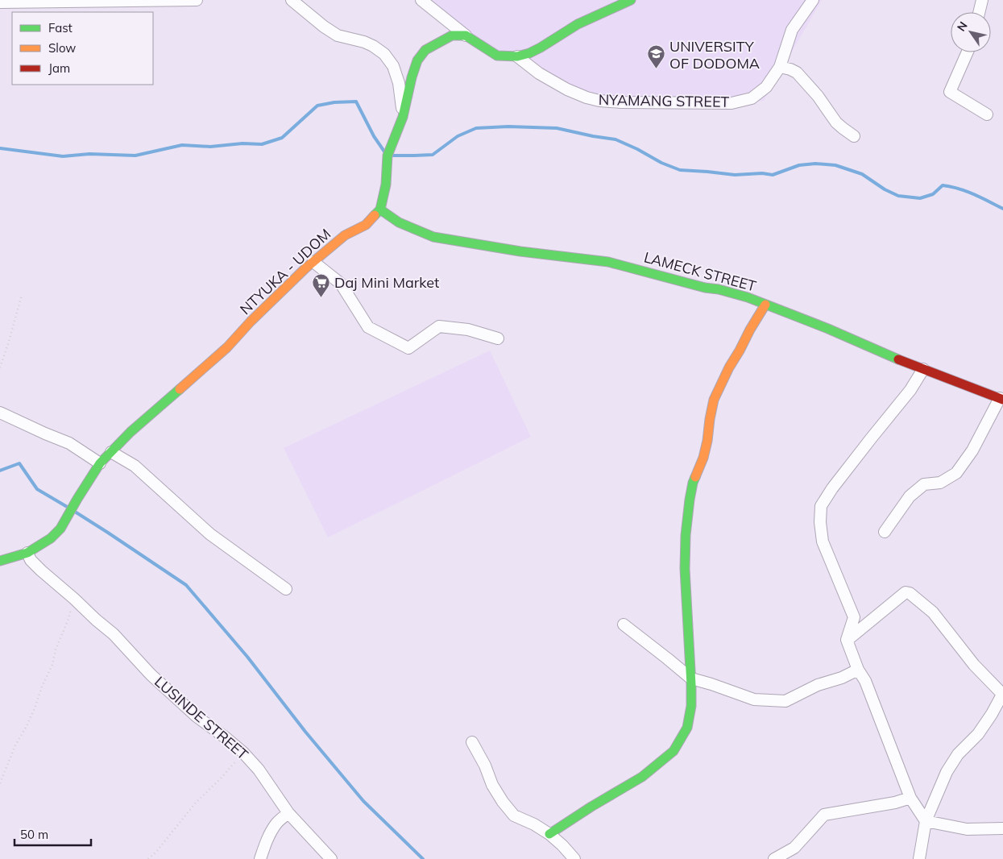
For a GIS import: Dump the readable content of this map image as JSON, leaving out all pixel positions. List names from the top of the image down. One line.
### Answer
{"streets":{"street":["NYAMANG STREET","NTYUKA - UDOM","LAMECK STREET","LUSINDE STREET"]},"crossings":[["NTYUKA - UDOM","LAMECK STREET"],["NTYUKA - UDOM","LUSINDE STREET"]],"places":{"school or university":["UNIVERSITY OF DODOMA"],"supermarket":["Daj Mini Market"]},"legend":["Fast","Slow","Jam"],"scale_bar":"50 m","north":"top left"}
